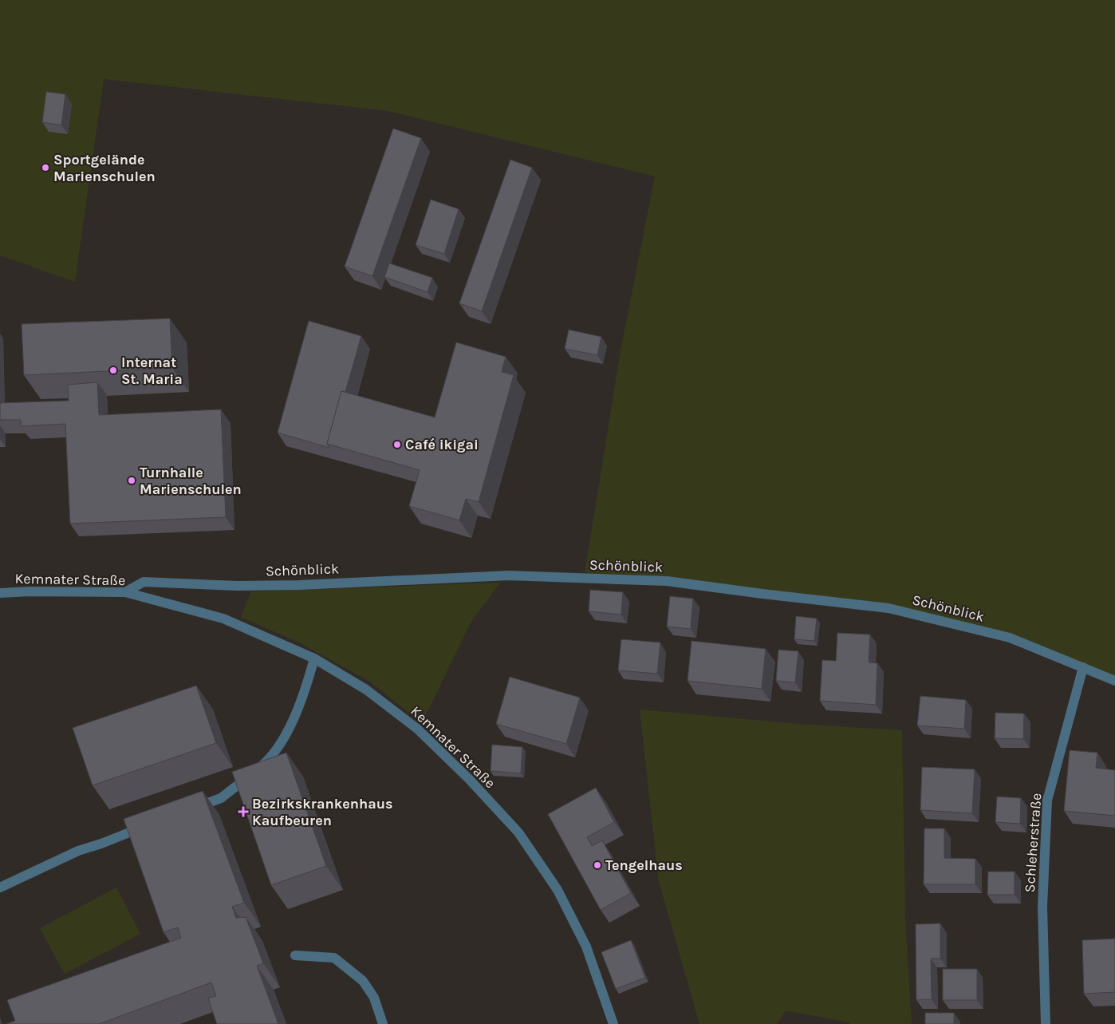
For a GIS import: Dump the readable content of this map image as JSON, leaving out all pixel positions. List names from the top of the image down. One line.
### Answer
{"streets":{"street":["Schönblick","Kemnater Straße","Schleherstraße"]},"crossings":[["Schönblick","Kemnater Straße"],["Schönblick","Schleherstraße"]],"places":{"other":["Sportgelände Marienschulen","Internat St. Maria","Café ikigai","Turnhalle Marienschulen","Tengelhaus"],"health":["Bezirkskrankenhaus Kaufbeuren"]}}
